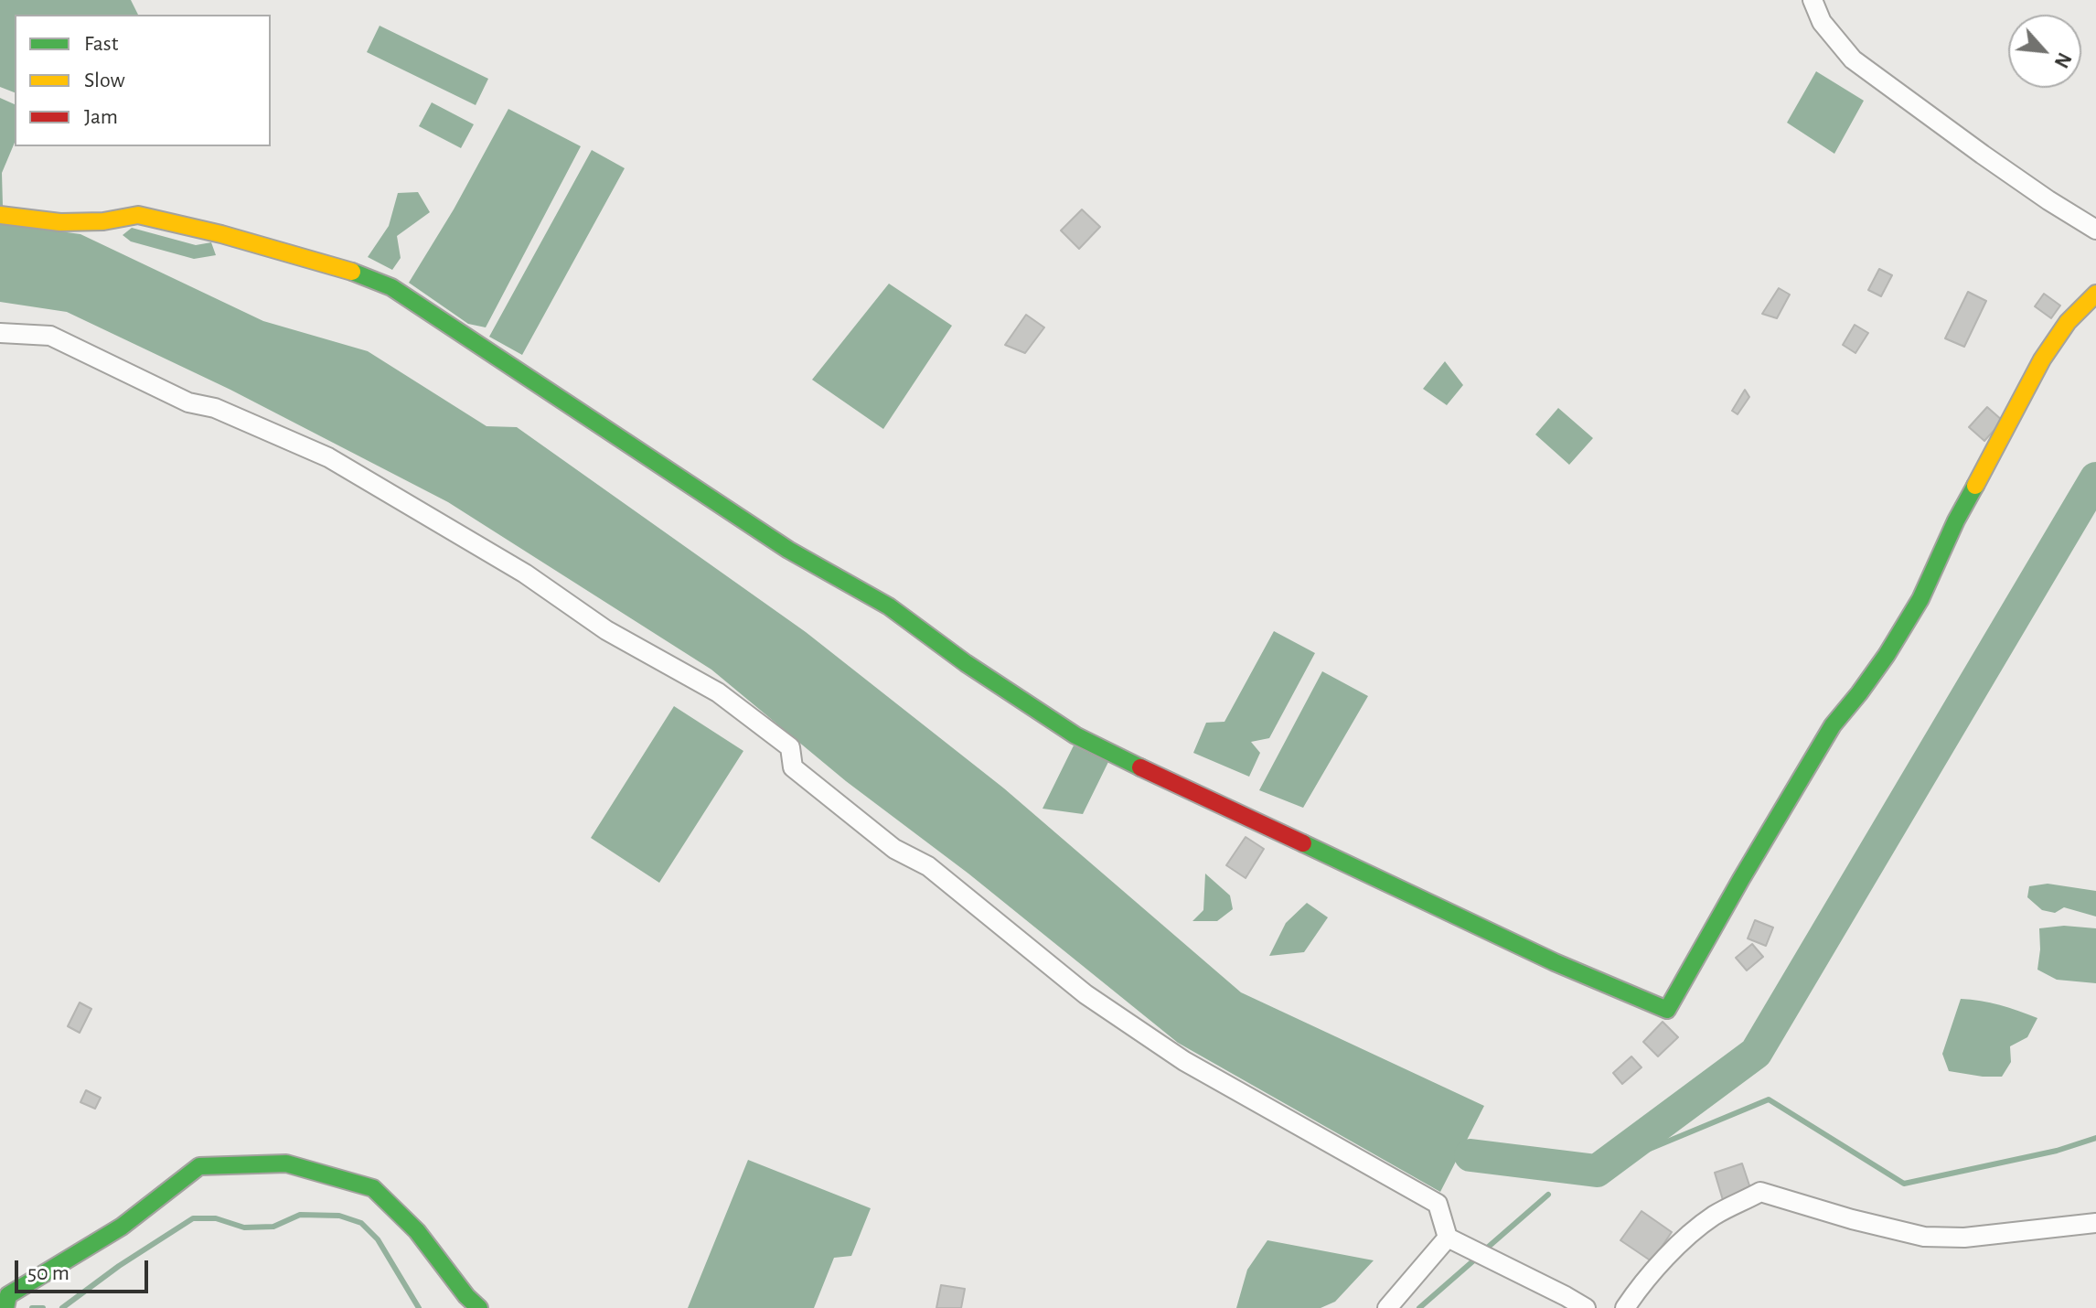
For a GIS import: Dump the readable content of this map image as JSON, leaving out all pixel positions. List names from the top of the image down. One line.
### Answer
{"legend":["Fast","Slow","Jam"],"scale_bar":"50 m","north":"bottom right"}
